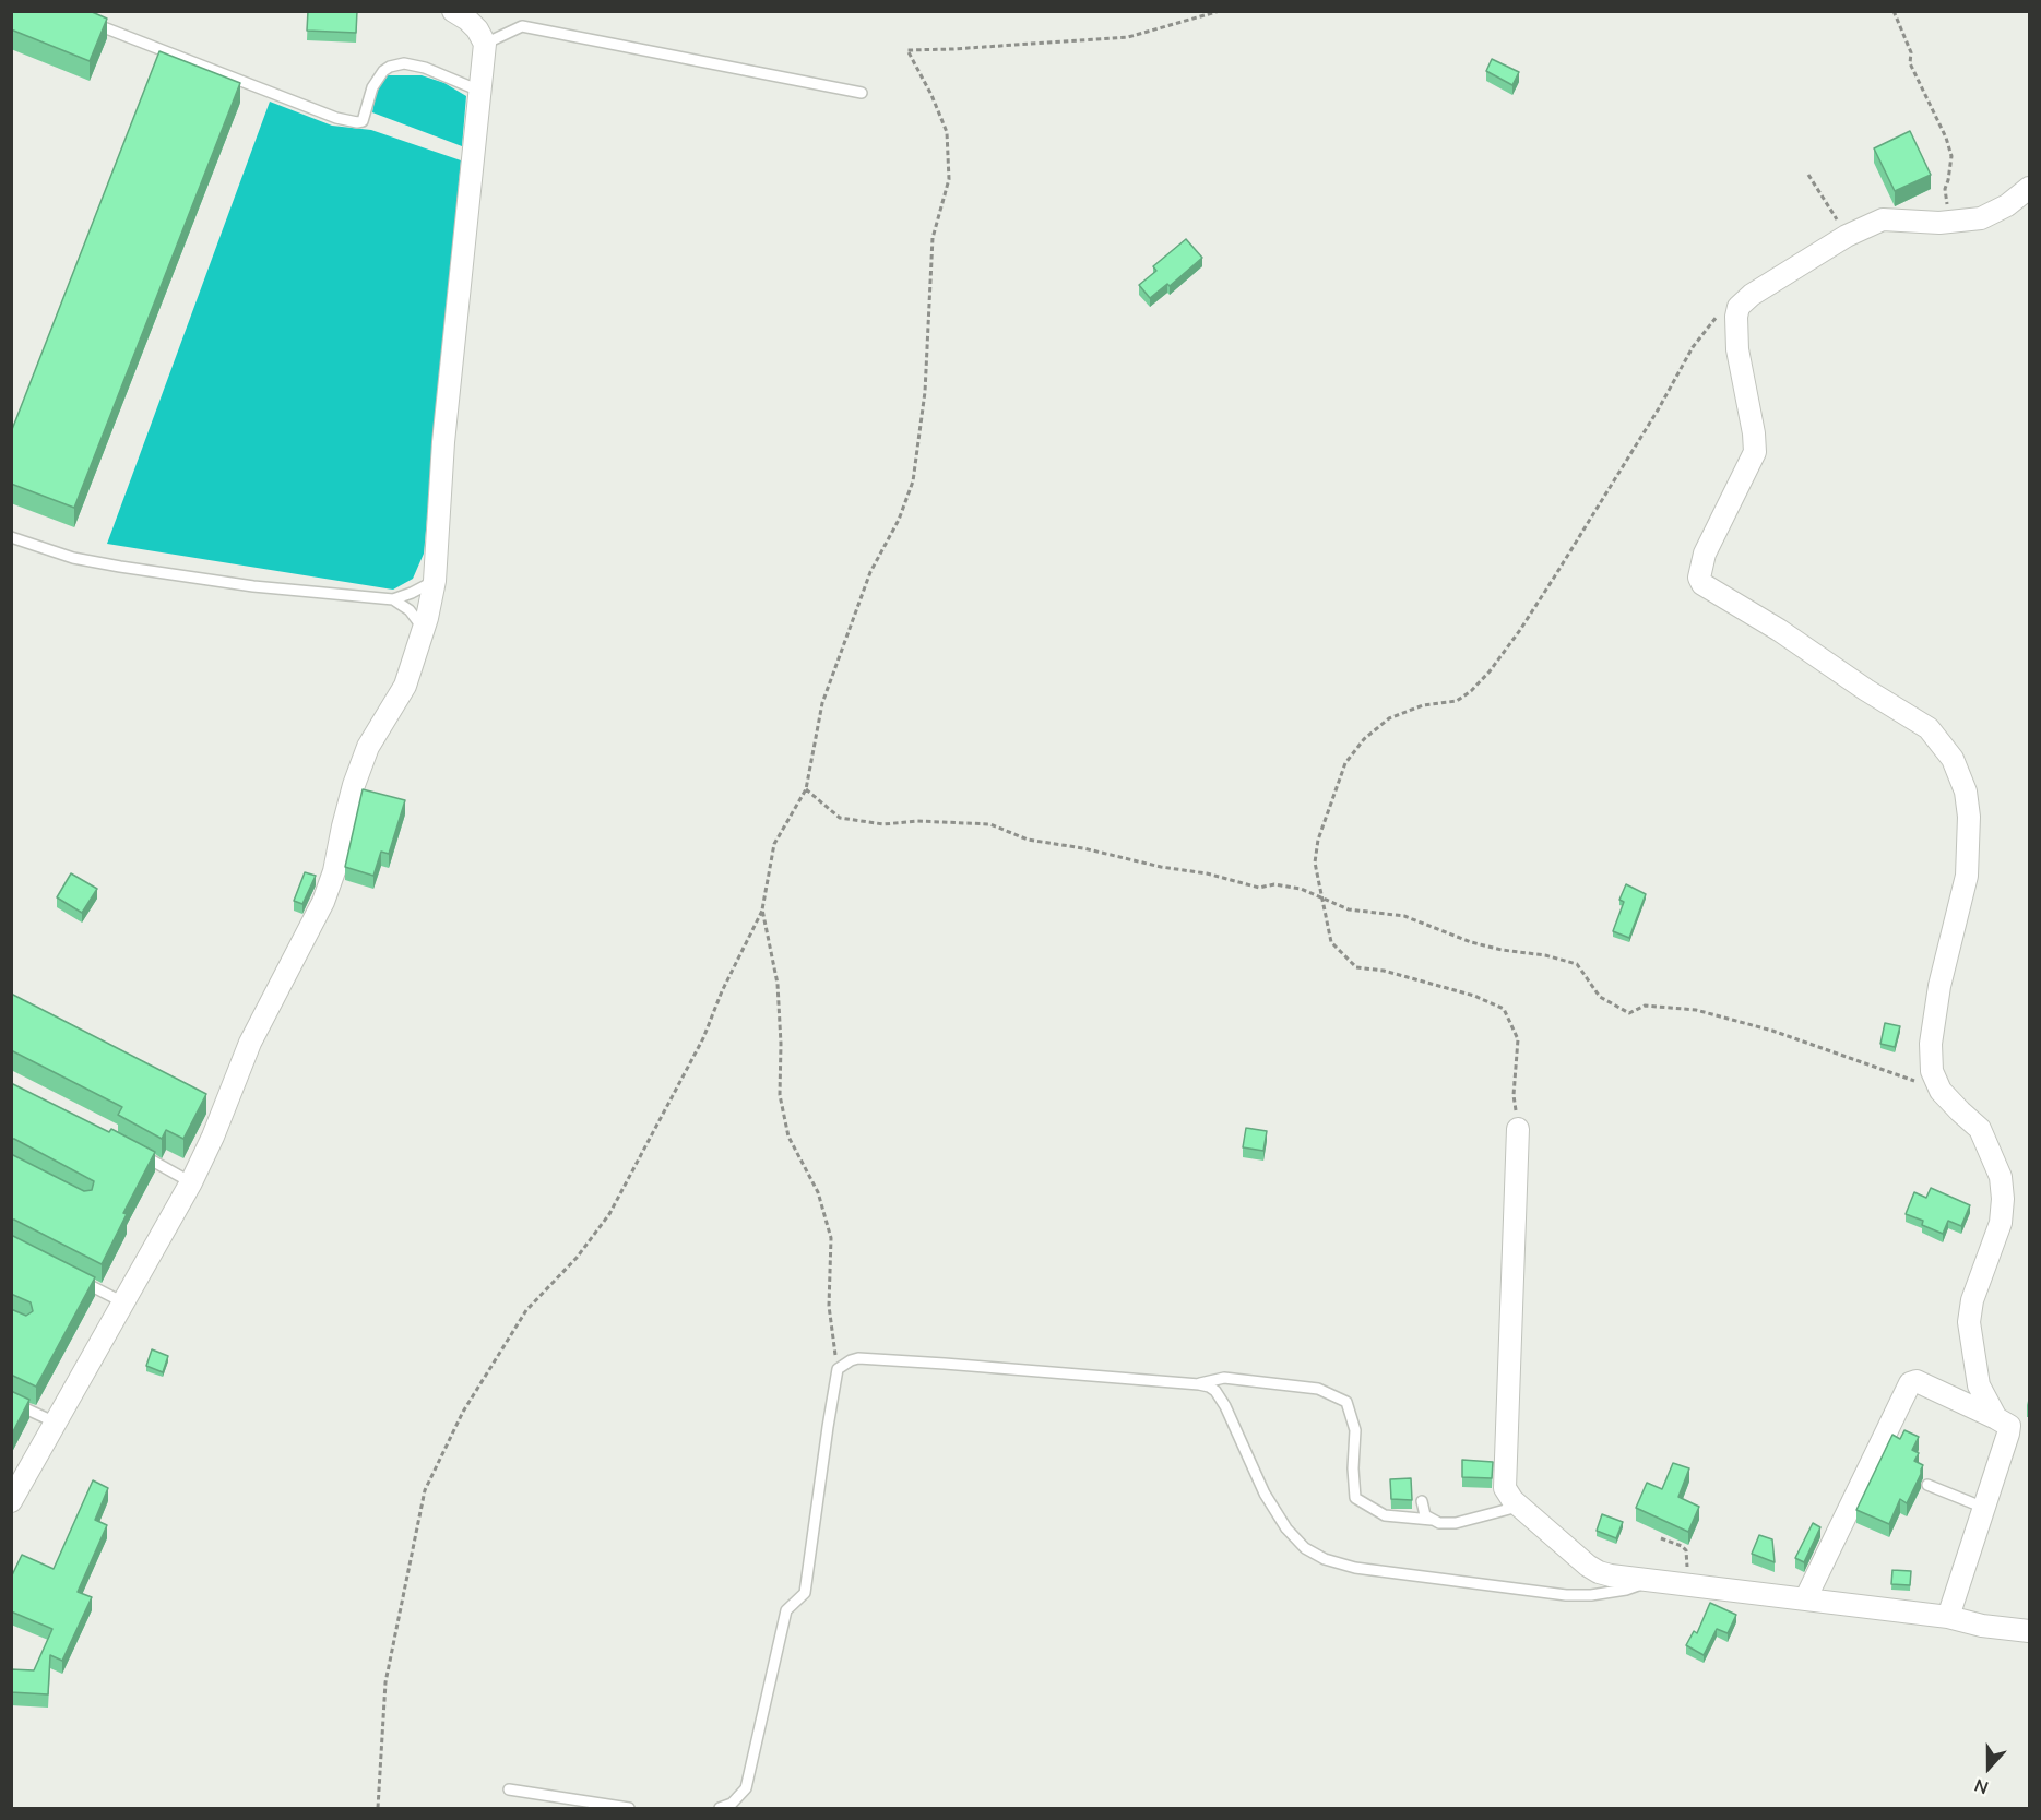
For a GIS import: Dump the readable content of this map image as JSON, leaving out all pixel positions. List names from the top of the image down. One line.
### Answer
{"north":"bottom"}
